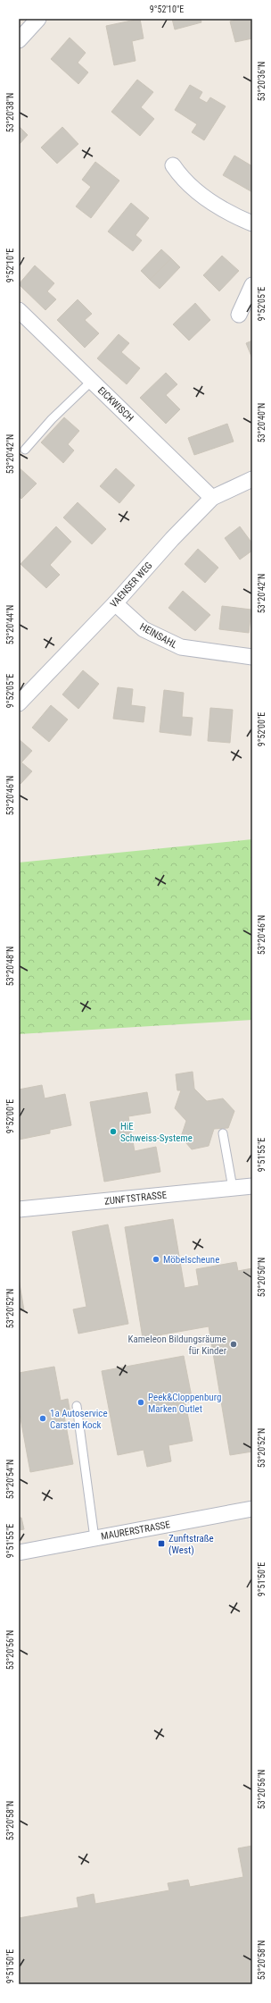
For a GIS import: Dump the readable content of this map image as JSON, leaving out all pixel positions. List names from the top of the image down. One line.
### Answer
{"streets":{"street":["EICKWISCH","VAENSER WEG","HEINSAHL","ZUNFTSTRASSE","MAURERSTRASSE"]},"crossings":[["EICKWISCH","VAENSER WEG"],["VAENSER WEG","HEINSAHL"]],"places":{"other":["HiE Schweiss-Systeme","Möbelscheune","Kameleon Bildungsräume für Kinder","Peek&Cloppenburg Marken Outlet","1a Autoservice Carsten Kock"],"transit":["Zunftstraße (West)"]},"coordinates":["9°52'10\"E","53°20'36\"N","53°20'38\"N","9°52'05\"E","53°20'40\"N","53°20'42\"N","53°20'44\"N","9°52'00\"E","53°20'46\"N","53°20'48\"N","9°51'55\"E","53°20'50\"N","53°20'52\"N","53°20'54\"N","9°51'50\"E","53°20'56\"N","53°20'58\"N"]}
